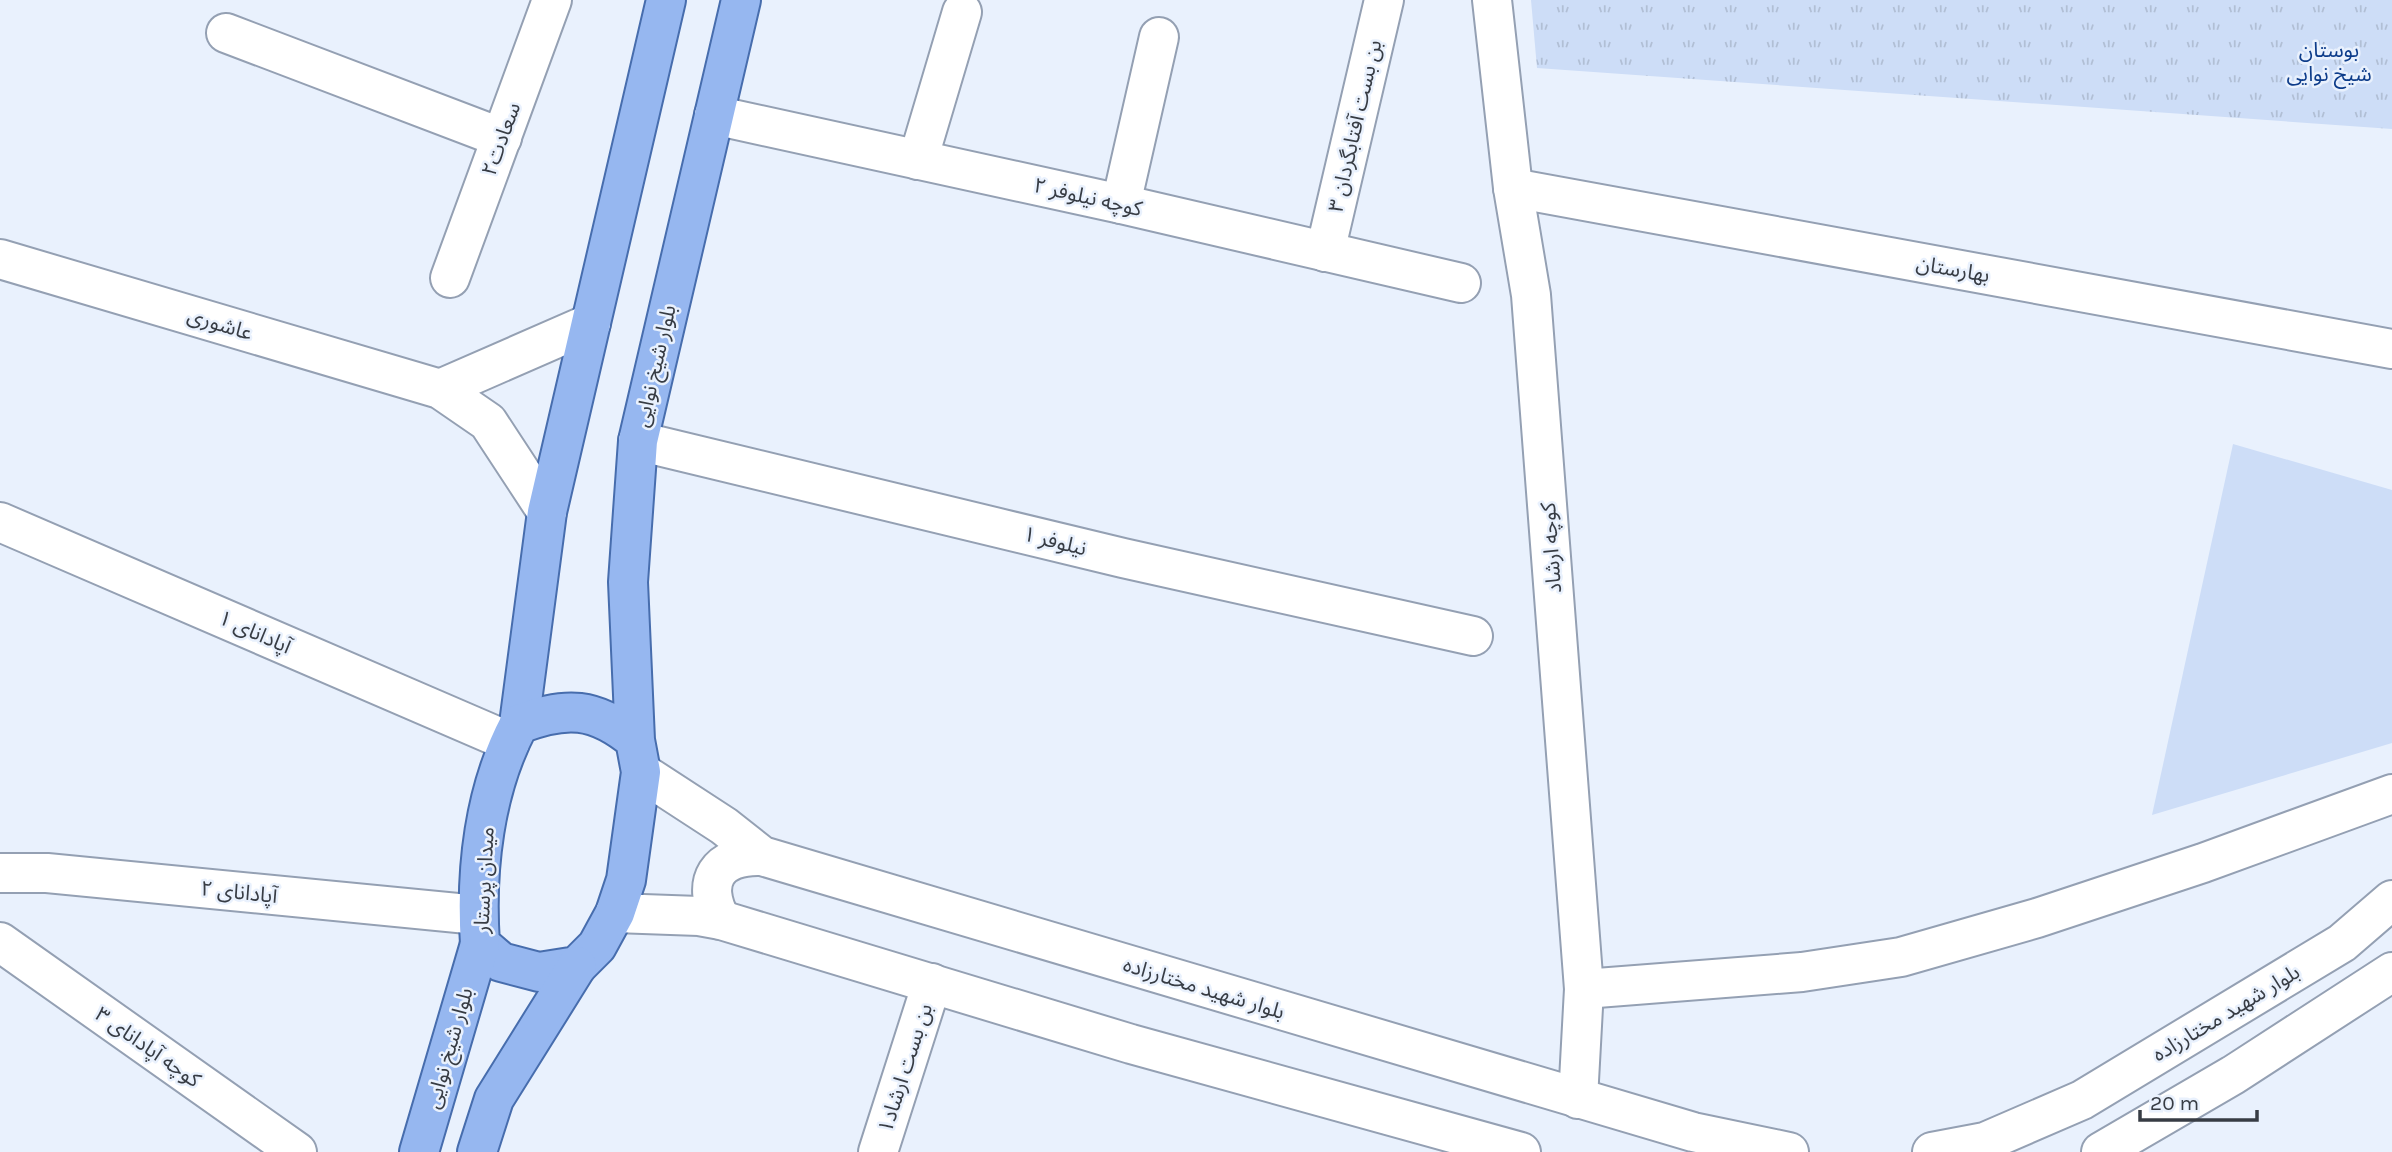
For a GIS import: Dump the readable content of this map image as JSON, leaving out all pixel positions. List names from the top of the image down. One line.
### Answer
{"streets":{"main road":["بلوار شیخ نوایی","میدان پرستار"],"street":["بن بست آفتابگردان ۳","سعادت۲","کوچه نیلوفر ۲","بهارستان","عاشوری","۱ نیلوفر","کوچه ارشاد","آپادانای ۱","آپادانای ۲","بلوار شهید مختارزاده","کوچه آپادانای ۳","بن بست ارشاد۱"]},"crossings":[["بن بست آفتابگردان ۳","کوچه نیلوفر ۲"],["کوچه نیلوفر ۲","بلوار شیخ نوایی"],["بهارستان","کوچه ارشاد"],["بلوار شیخ نوایی","۱ نیلوفر"],["بلوار شیخ نوایی","میدان پرستار"],["بلوار شیخ نوایی","آپادانای ۲"],["بلوار شیخ نوایی","بلوار شهید مختارزاده"],["کوچه ارشاد","بلوار شهید مختارزاده"],["آپادانای ۱","میدان پرستار"],["میدان پرستار","آپادانای ۲"]],"parks":["بوستان شیخ نوایی"],"scale_bar":"20 m"}
